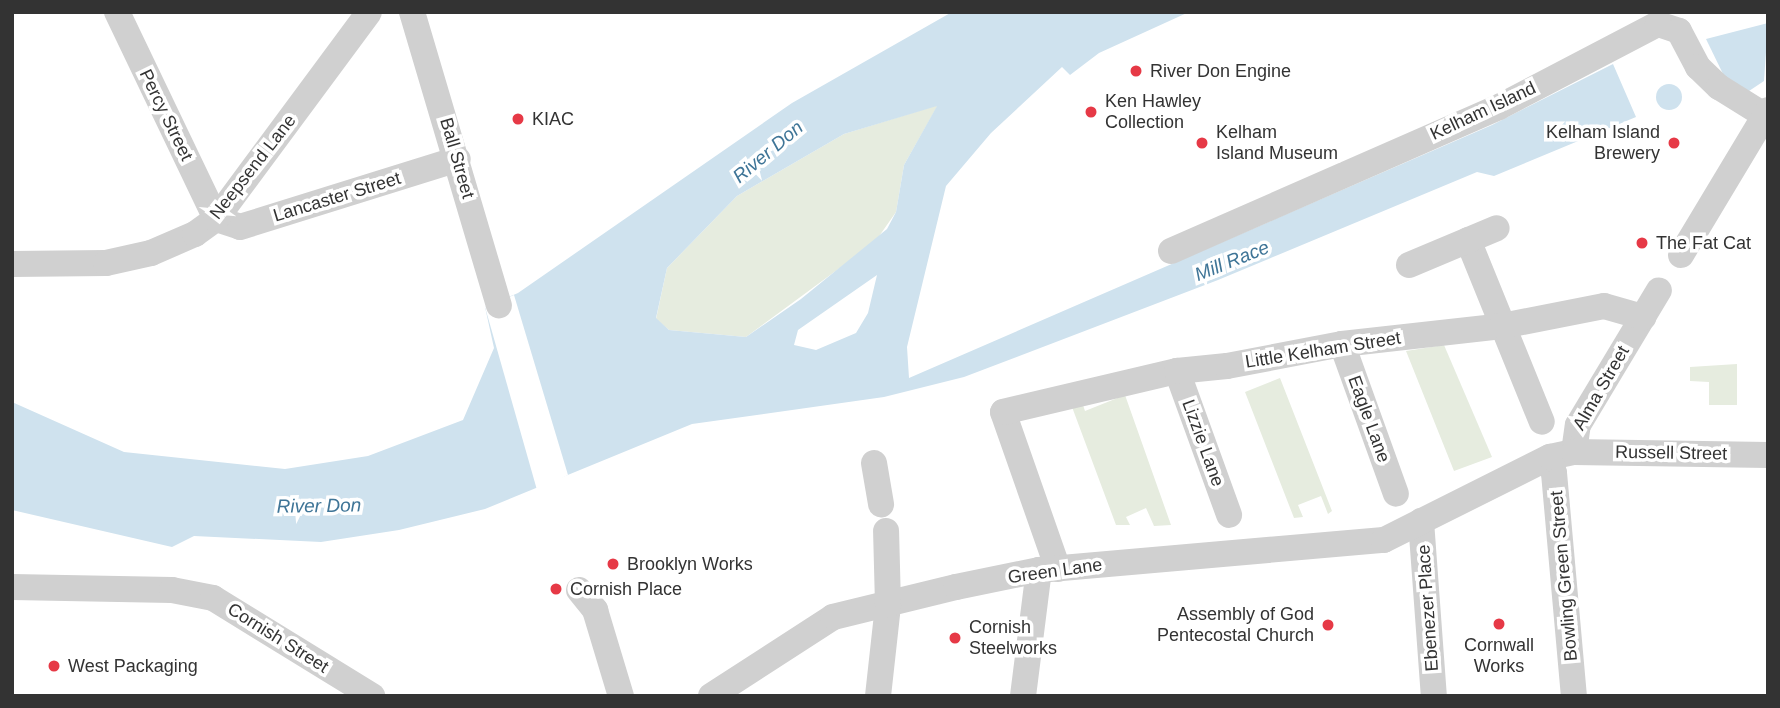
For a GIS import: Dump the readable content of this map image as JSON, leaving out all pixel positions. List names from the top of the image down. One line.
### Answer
{"streets":{"street":["Kelham Island","Percy Street","Ball Street","Neepsend Lane","Lancaster Street","Little Kelham Street","Alma Street","Eagle Lane","Lizzie Lane","Russell Street","Green Lane","Bowling Green Street","Ebenezer Place","Cornish Street"]},"crossings":[["Percy Street","Neepsend Lane"],["Percy Street","Lancaster Street"],["Ball Street","Lancaster Street"],["Neepsend Lane","Lancaster Street"],["Little Kelham Street","Alma Street"],["Little Kelham Street","Eagle Lane"],["Little Kelham Street","Lizzie Lane"],["Little Kelham Street","Green Lane"],["Alma Street","Russell Street"],["Alma Street","Bowling Green Street"],["Russell Street","Bowling Green Street"],["Green Lane","Ebenezer Place"]],"water":["River Don","Mill Race"],"places":["River Don Engine","Ken Hawley Collection","KIAC","Kelham Island Museum","Kelham Island Brewery","The Fat Cat","Brooklyn Works","Cornish Place","Cornwall Works","Assembly of God Pentecostal Church","Cornish Steelworks","West Packaging"]}
